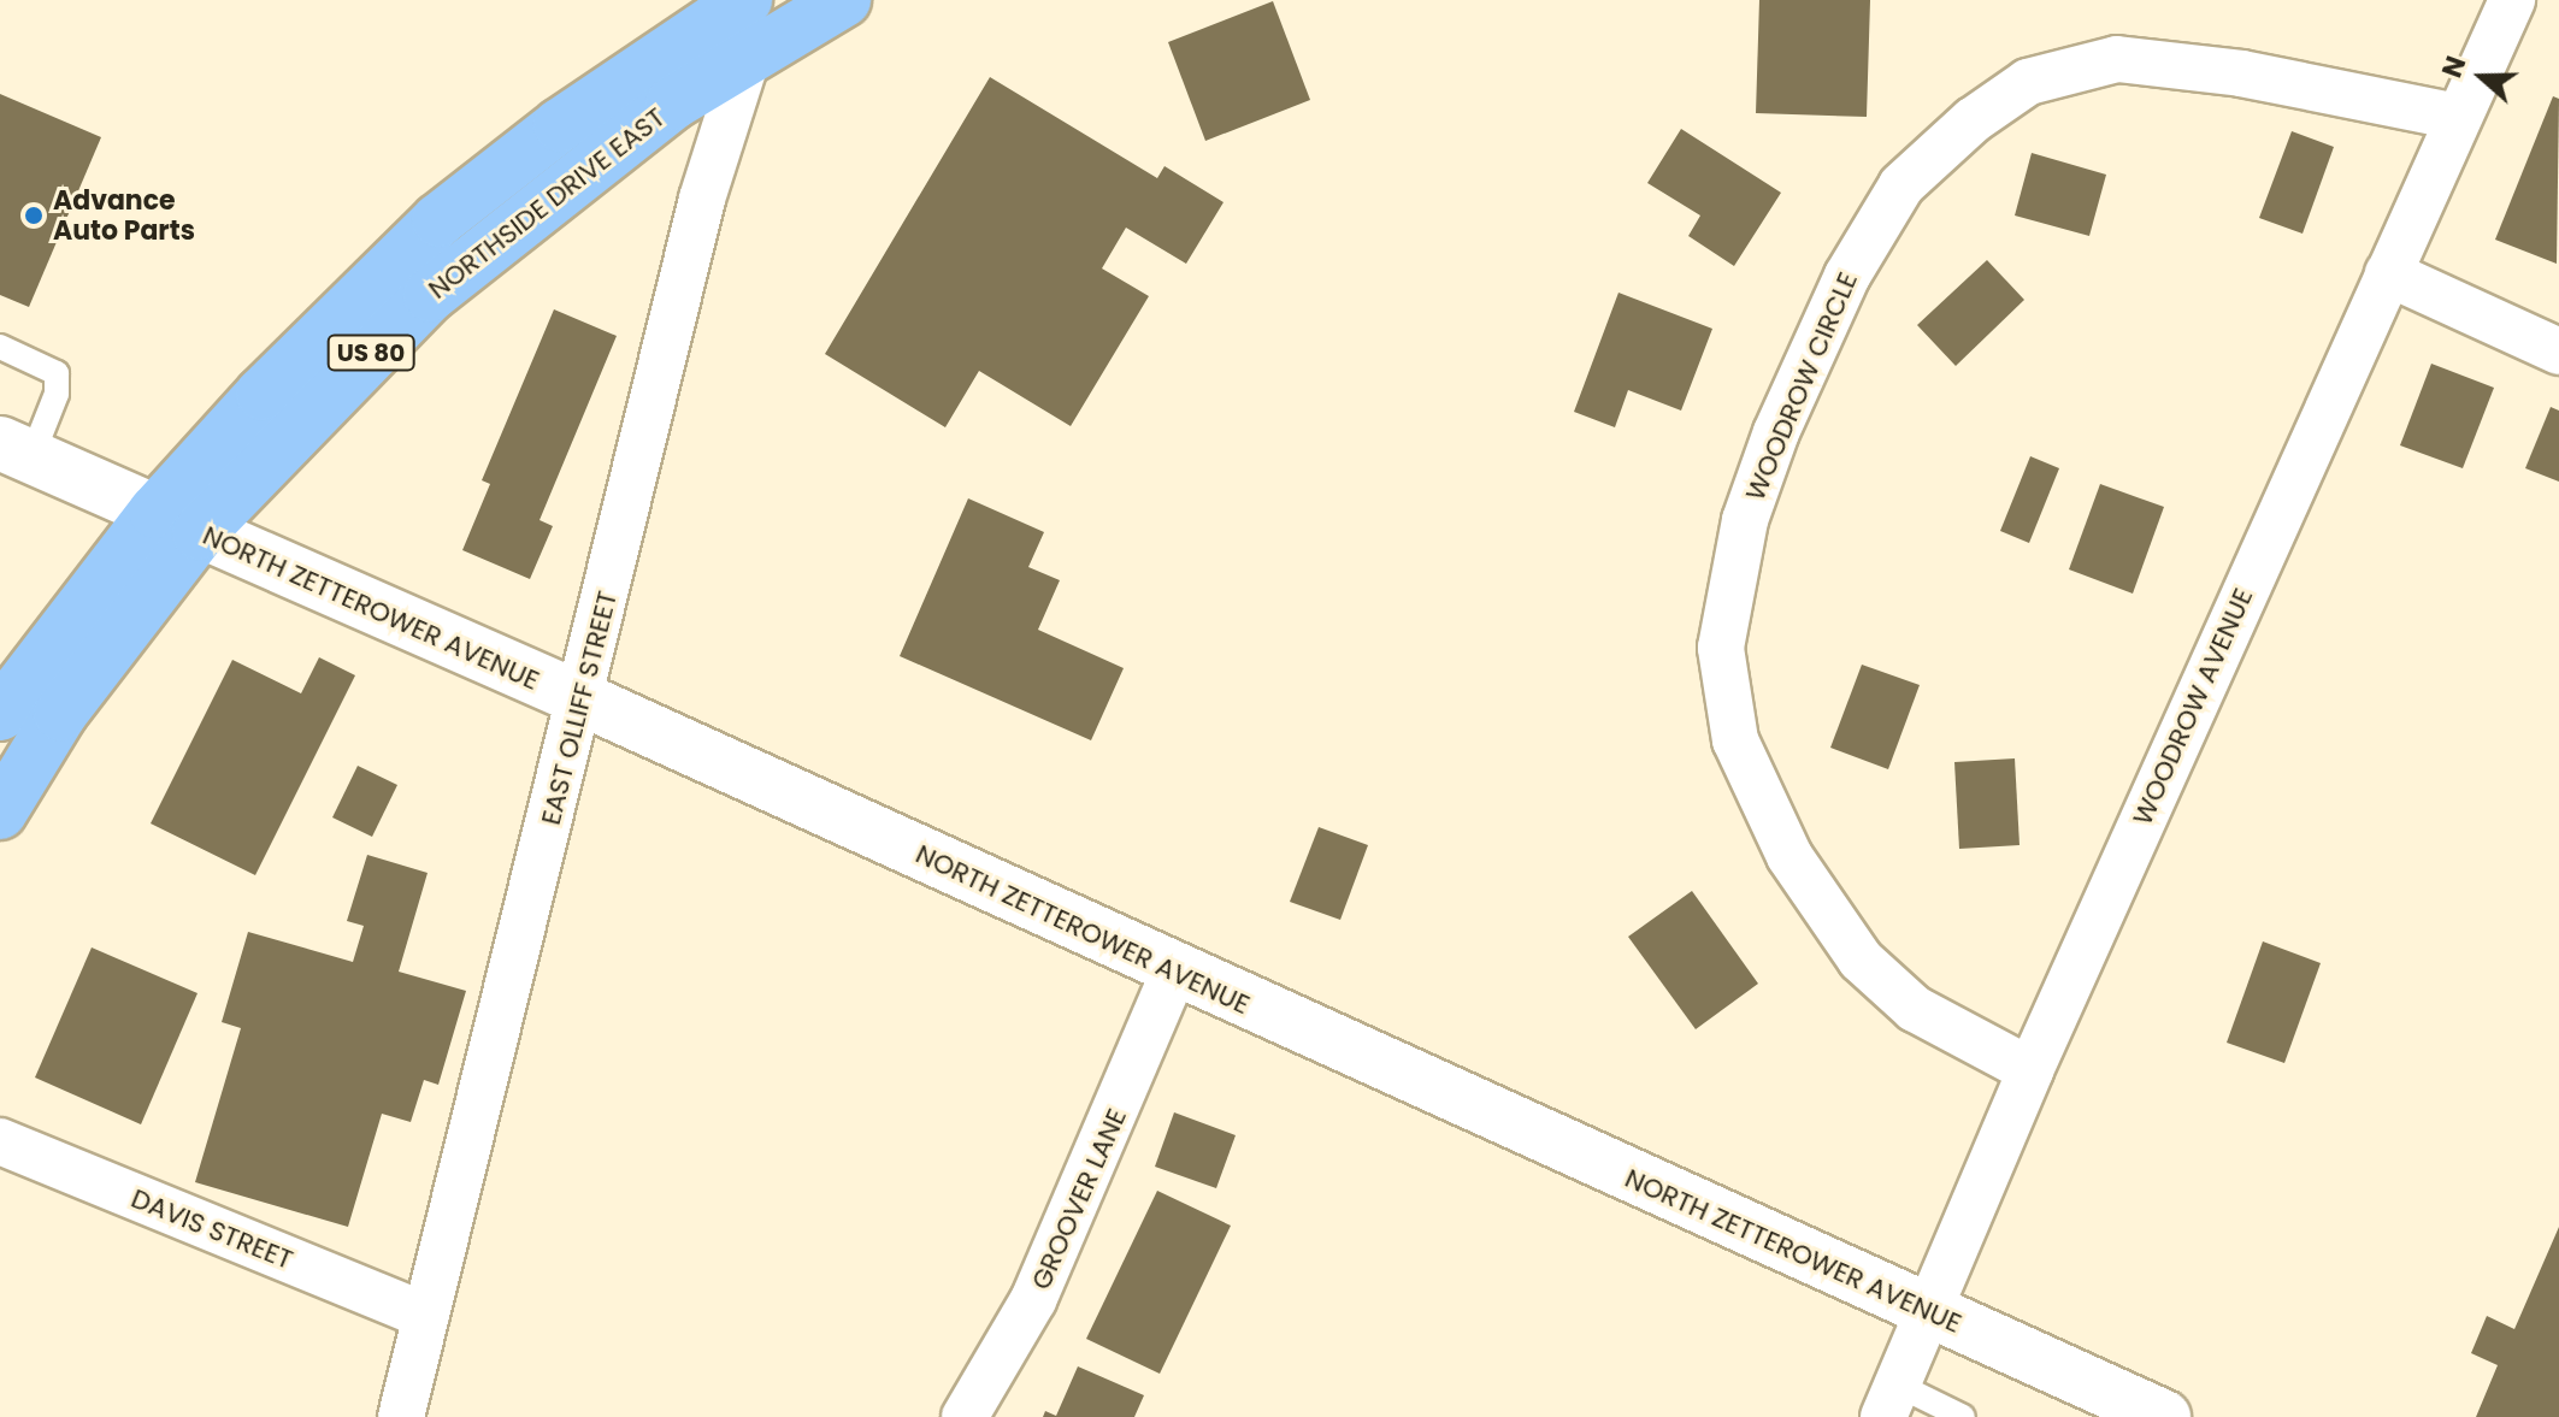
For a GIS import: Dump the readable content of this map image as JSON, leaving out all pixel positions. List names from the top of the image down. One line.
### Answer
{"streets":{"main road":["NORTHSIDE DRIVE EAST","US 80"],"street":["WOODROW CIRCLE","NORTH ZETTEROWER AVENUE","WOODROW AVENUE","EAST OLLIFF STREET","GROOVER LANE","DAVIS STREET"]},"crossings":[["NORTHSIDE DRIVE EAST","NORTH ZETTEROWER AVENUE"],["NORTHSIDE DRIVE EAST","EAST OLLIFF STREET"],["WOODROW CIRCLE","WOODROW AVENUE"],["NORTH ZETTEROWER AVENUE","WOODROW AVENUE"],["NORTH ZETTEROWER AVENUE","EAST OLLIFF STREET"],["NORTH ZETTEROWER AVENUE","GROOVER LANE"],["EAST OLLIFF STREET","DAVIS STREET"]],"places":["Advance Auto Parts"],"north":"left"}
